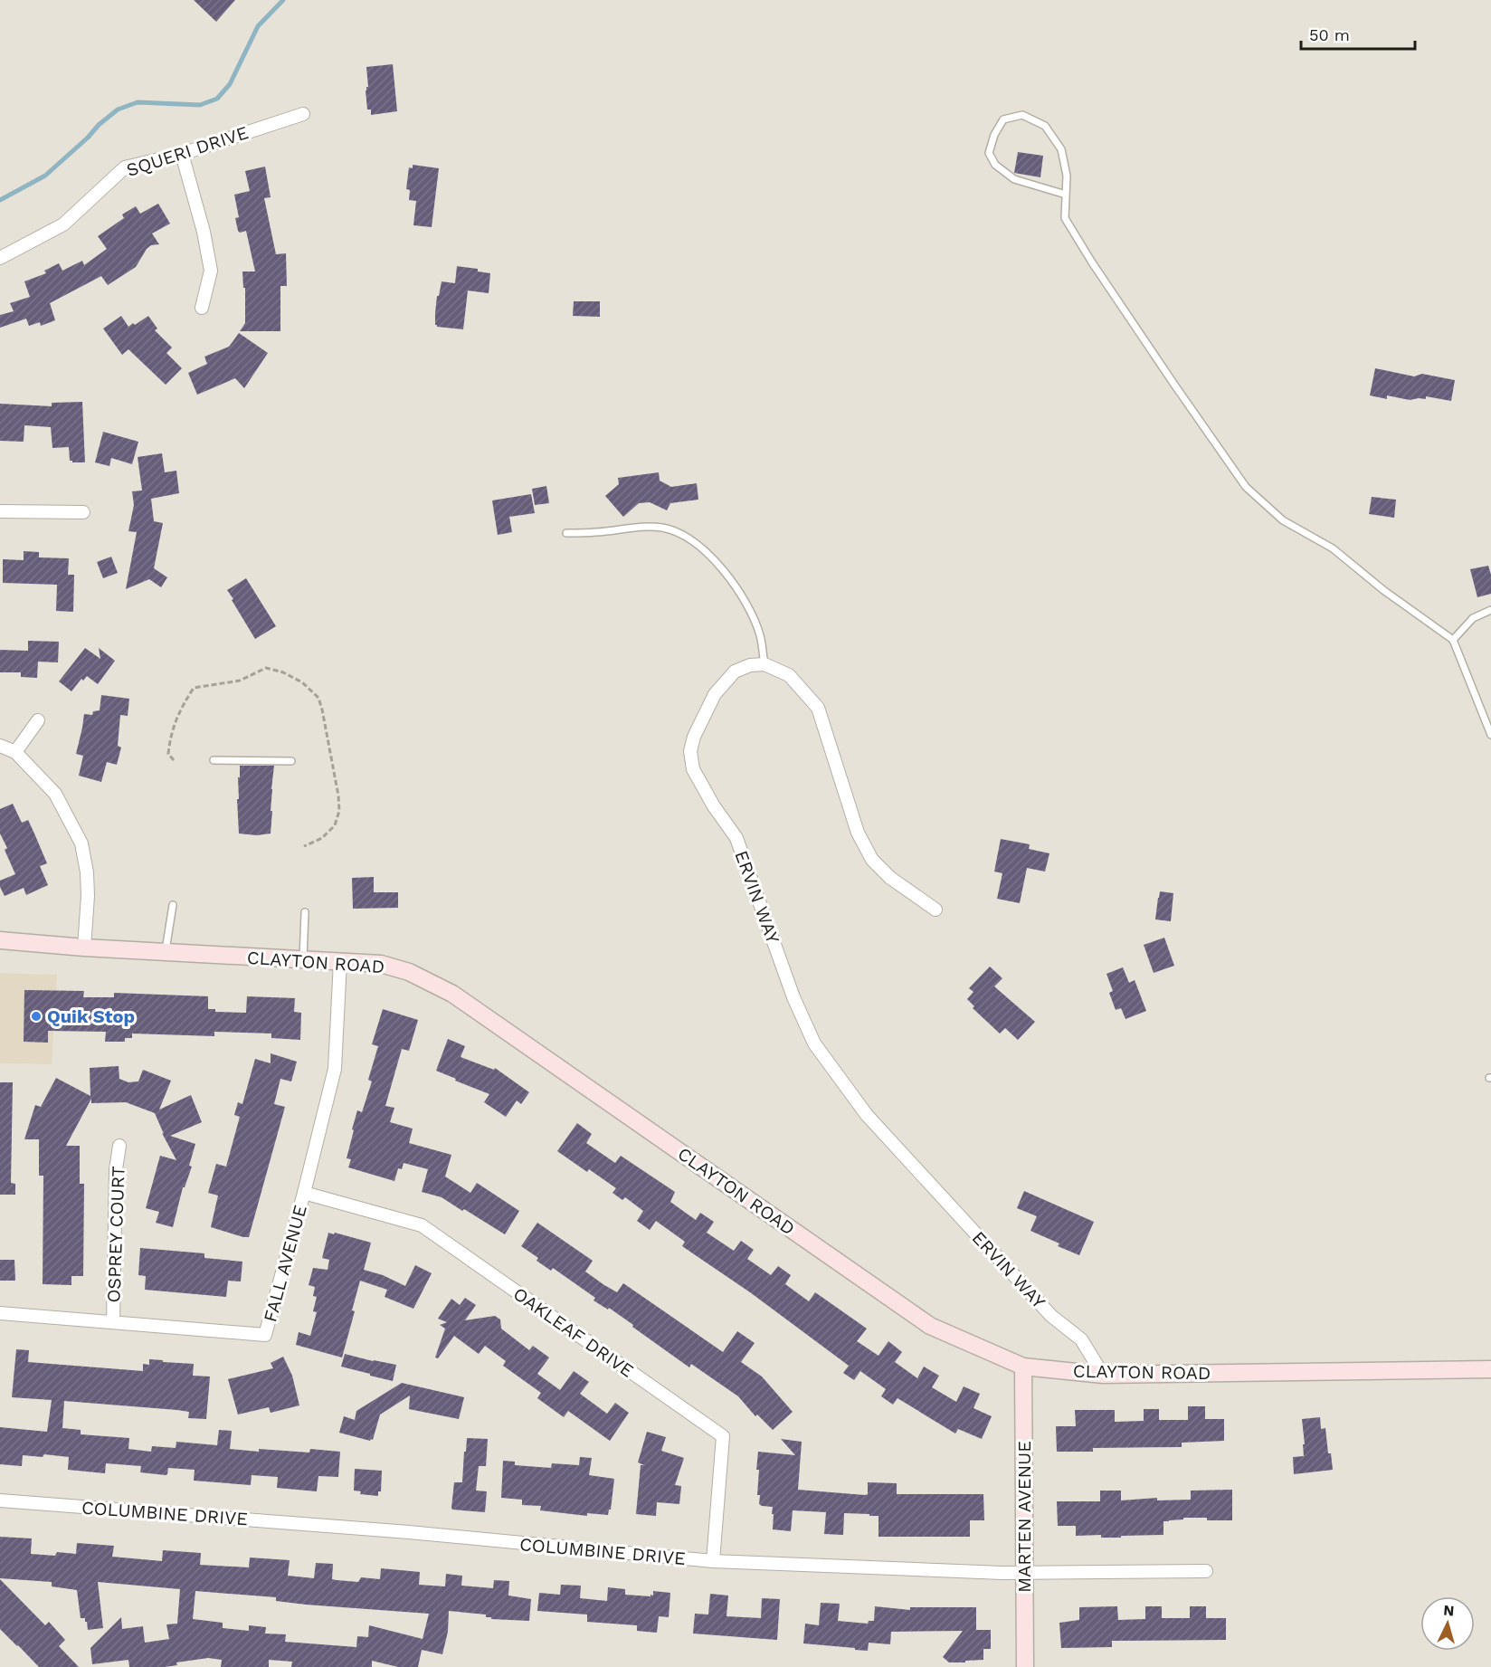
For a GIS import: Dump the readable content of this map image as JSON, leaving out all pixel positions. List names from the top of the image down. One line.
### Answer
{"streets":{"street":["SQUERI DRIVE","ERVIN WAY","CLAYTON ROAD","OSPREY COURT","FALL AVENUE","OAKLEAF DRIVE","COLUMBINE DRIVE","MARTEN AVENUE"]},"crossings":[["ERVIN WAY","CLAYTON ROAD"],["CLAYTON ROAD","FALL AVENUE"],["CLAYTON ROAD","MARTEN AVENUE"],["OSPREY COURT","FALL AVENUE"],["FALL AVENUE","OAKLEAF DRIVE"],["OAKLEAF DRIVE","COLUMBINE DRIVE"],["COLUMBINE DRIVE","MARTEN AVENUE"]],"places":["Quik Stop"],"scale_bar":"50 m","north":"top"}
